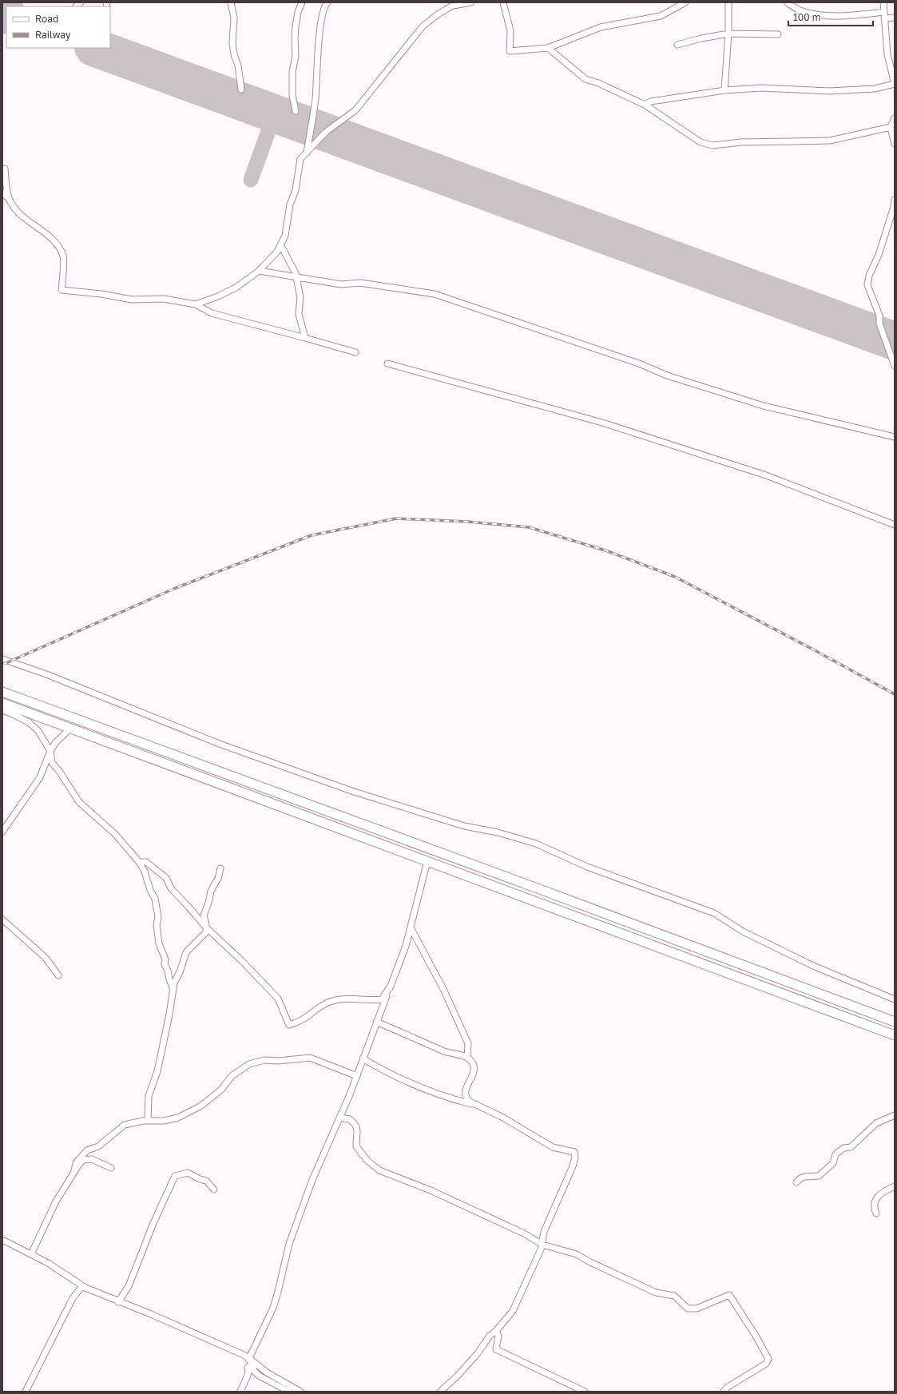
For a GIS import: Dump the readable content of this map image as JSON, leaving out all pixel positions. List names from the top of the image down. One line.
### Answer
{"legend":["Road","Railway"],"scale_bar":"100 m"}
